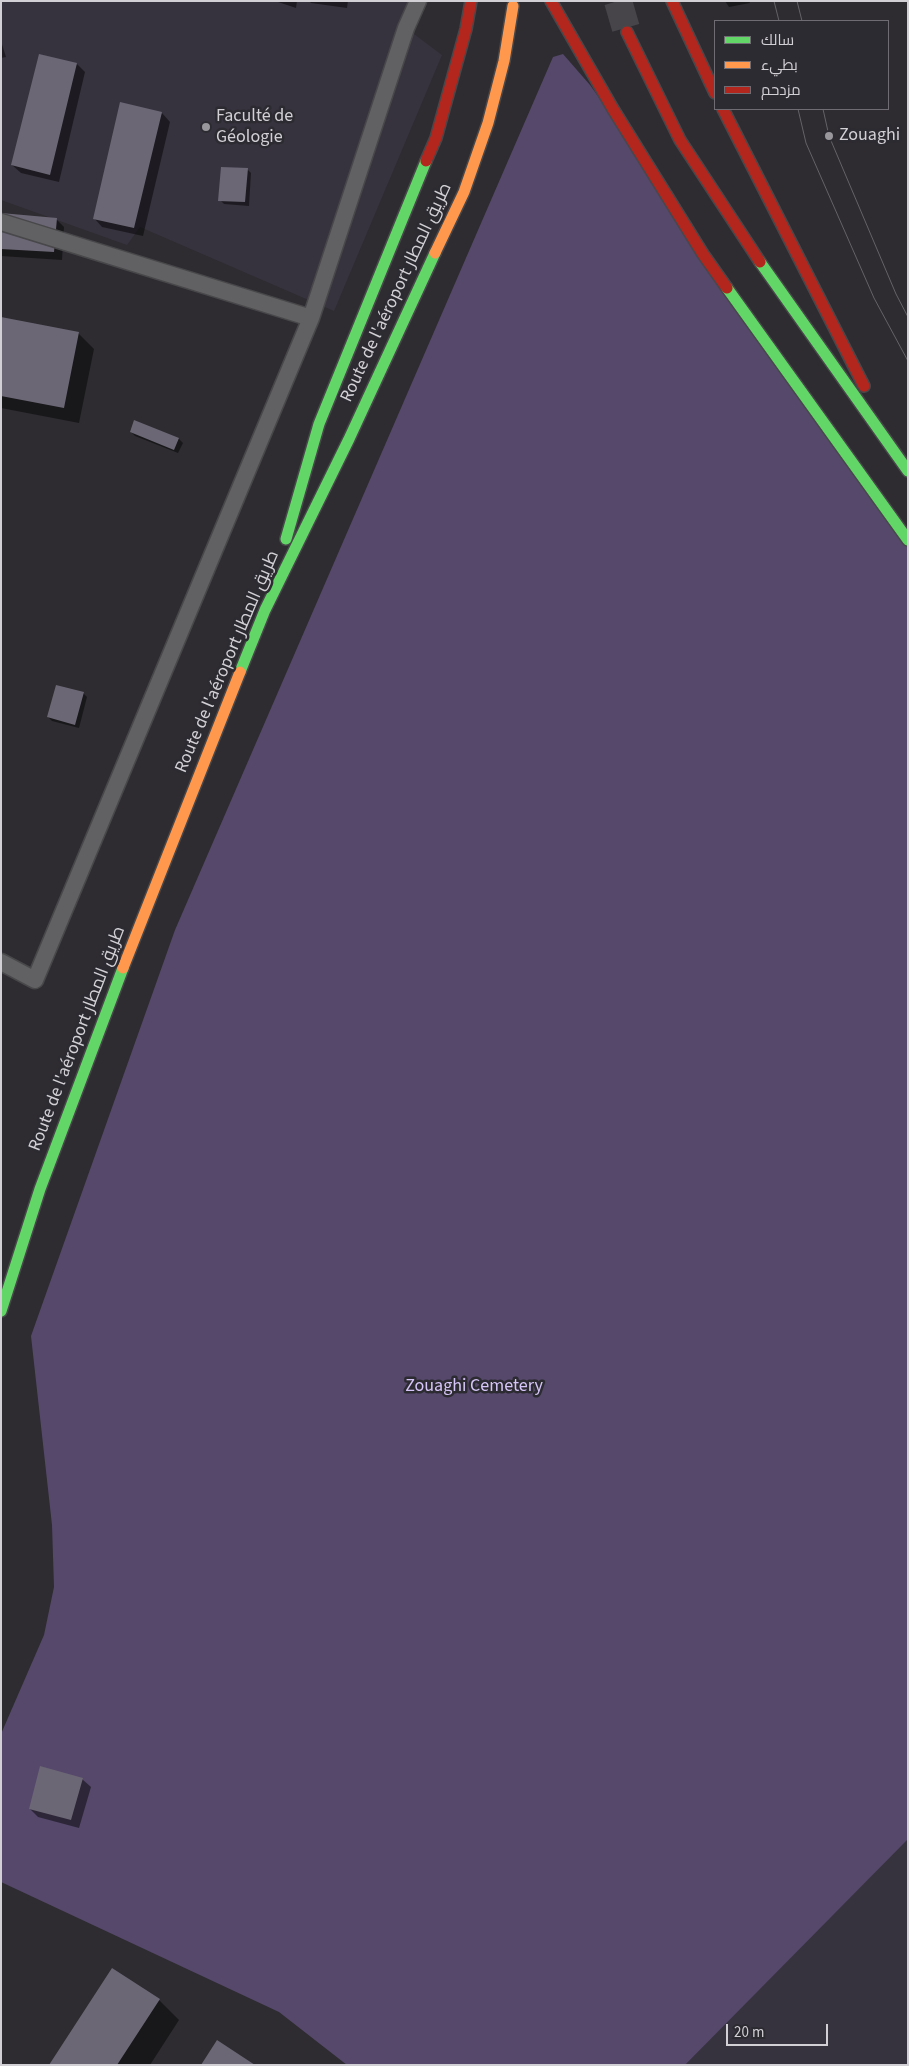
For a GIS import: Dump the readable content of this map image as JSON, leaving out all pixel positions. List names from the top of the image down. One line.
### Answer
{"streets":{"highway":["Route de l'aéroport طريق المطار"]},"parks":["Zouaghi Cemetery"],"places":["Faculté de Géologie","Zouaghi"],"legend":["سالك","بطيء","مزدحم"],"scale_bar":"20 m"}
